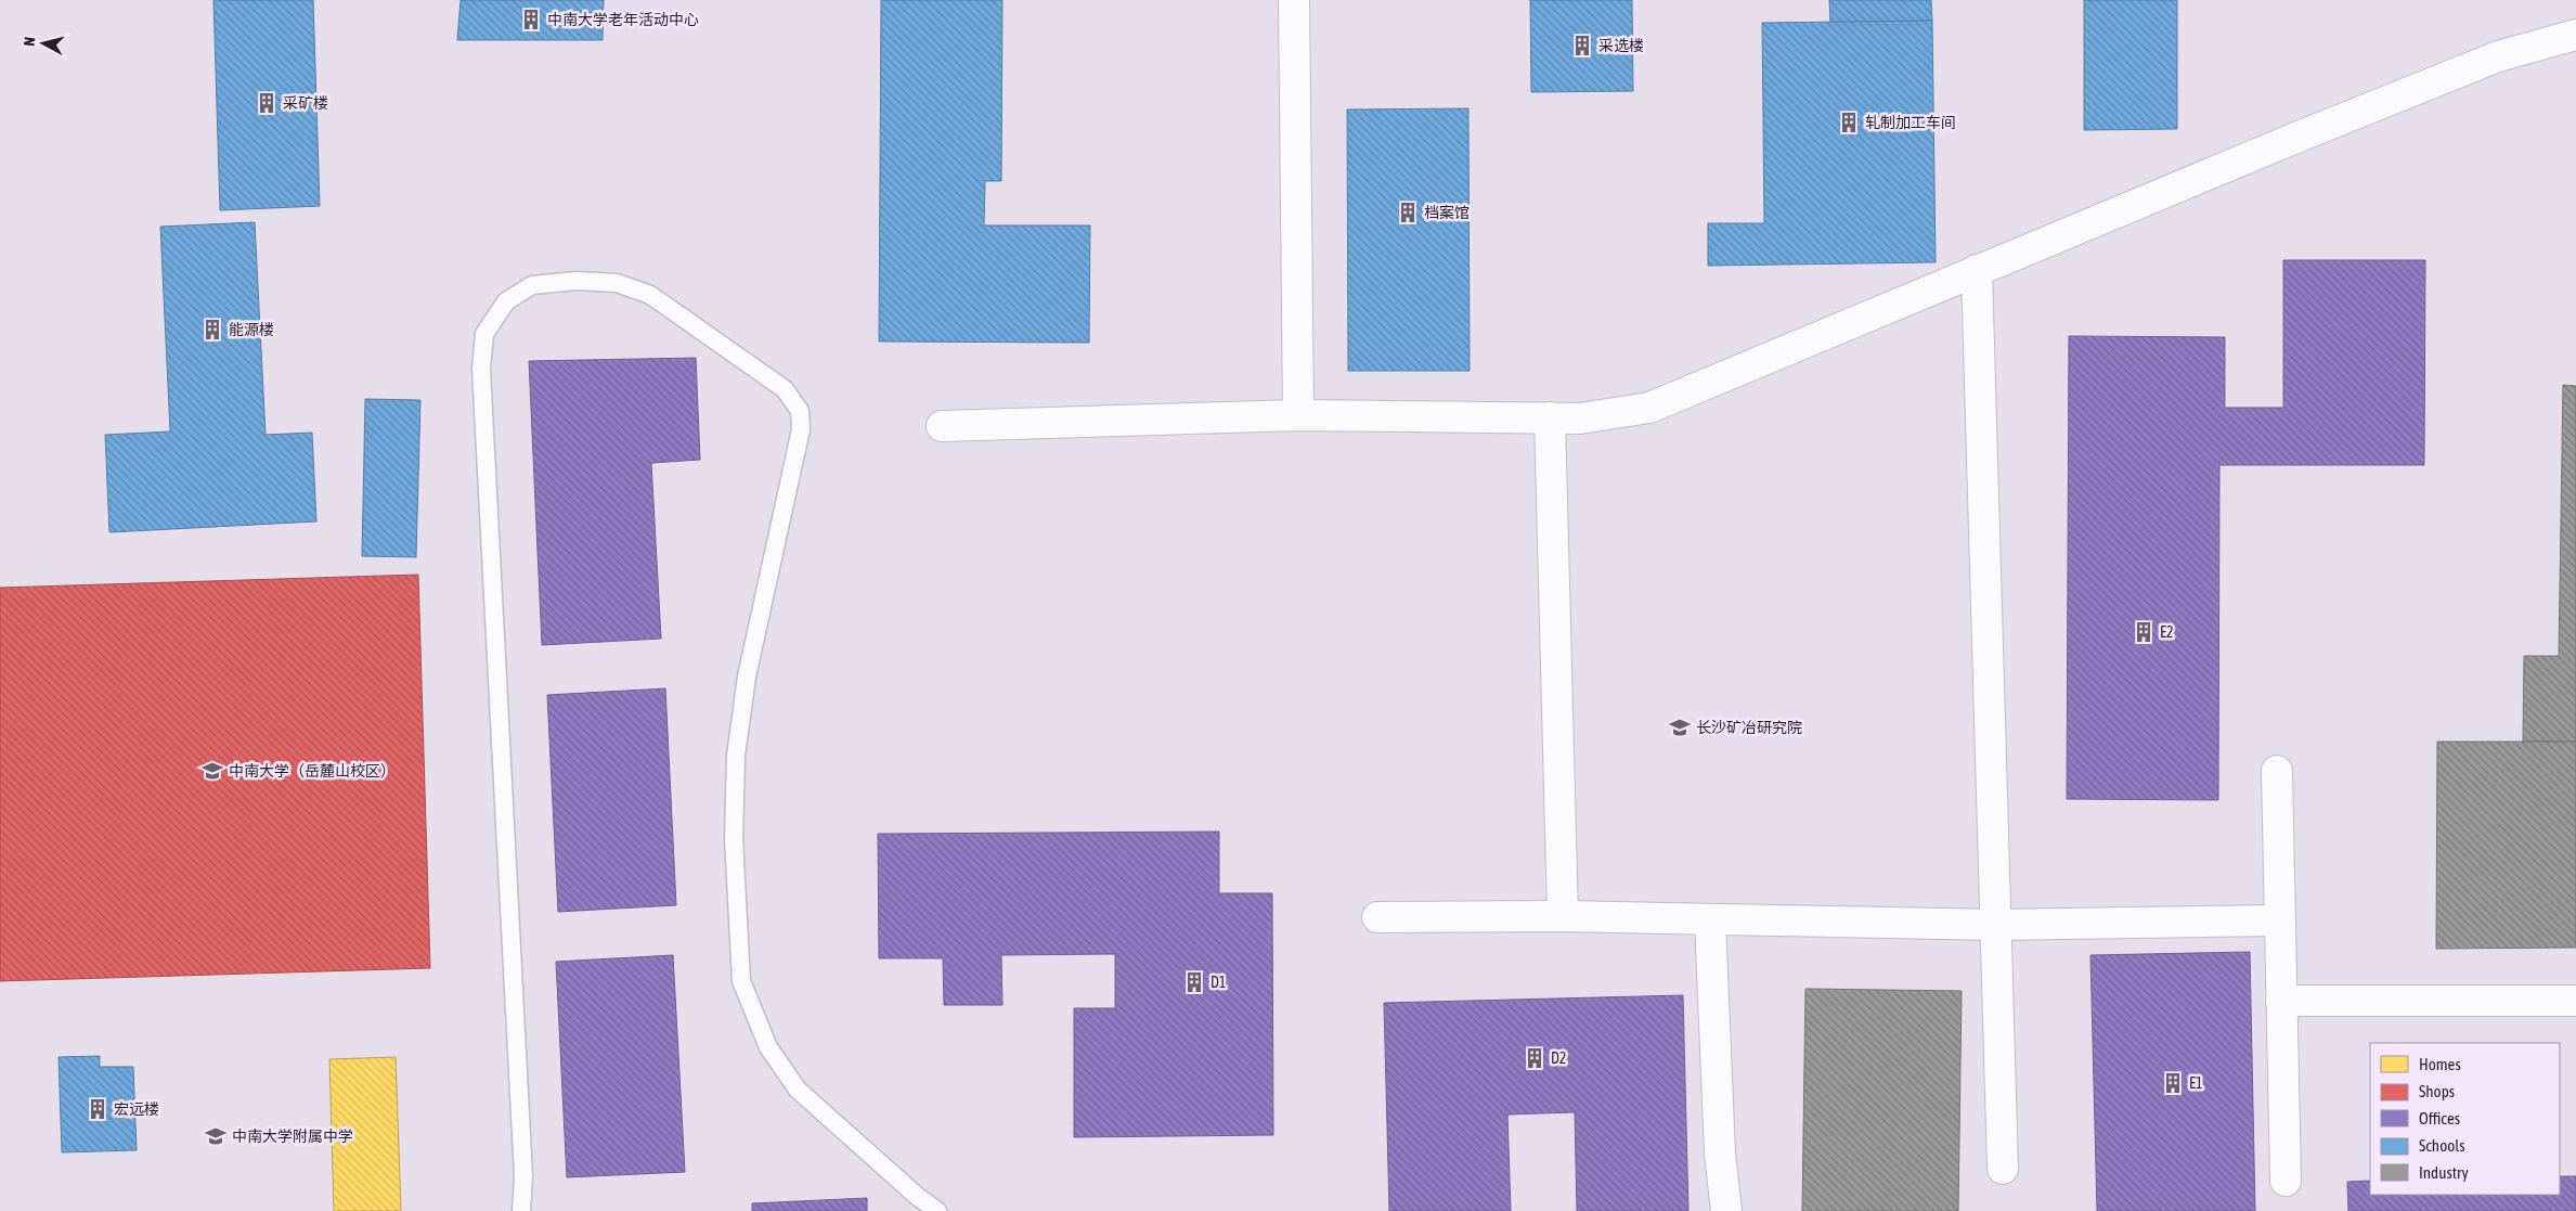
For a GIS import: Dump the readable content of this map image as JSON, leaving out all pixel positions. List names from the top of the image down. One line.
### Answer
{"places":{"building":["中南大学老年活动中心","采选楼","采矿楼","轧制加工车间","档案馆","能源楼","E2","D1","D2","E1","宏远楼"],"school or university":["长沙矿冶研究院","中南大学（岳麓山校区）","中南大学附属中学"]},"legend":["Homes","Shops","Offices","Schools","Industry"],"north":"left"}
